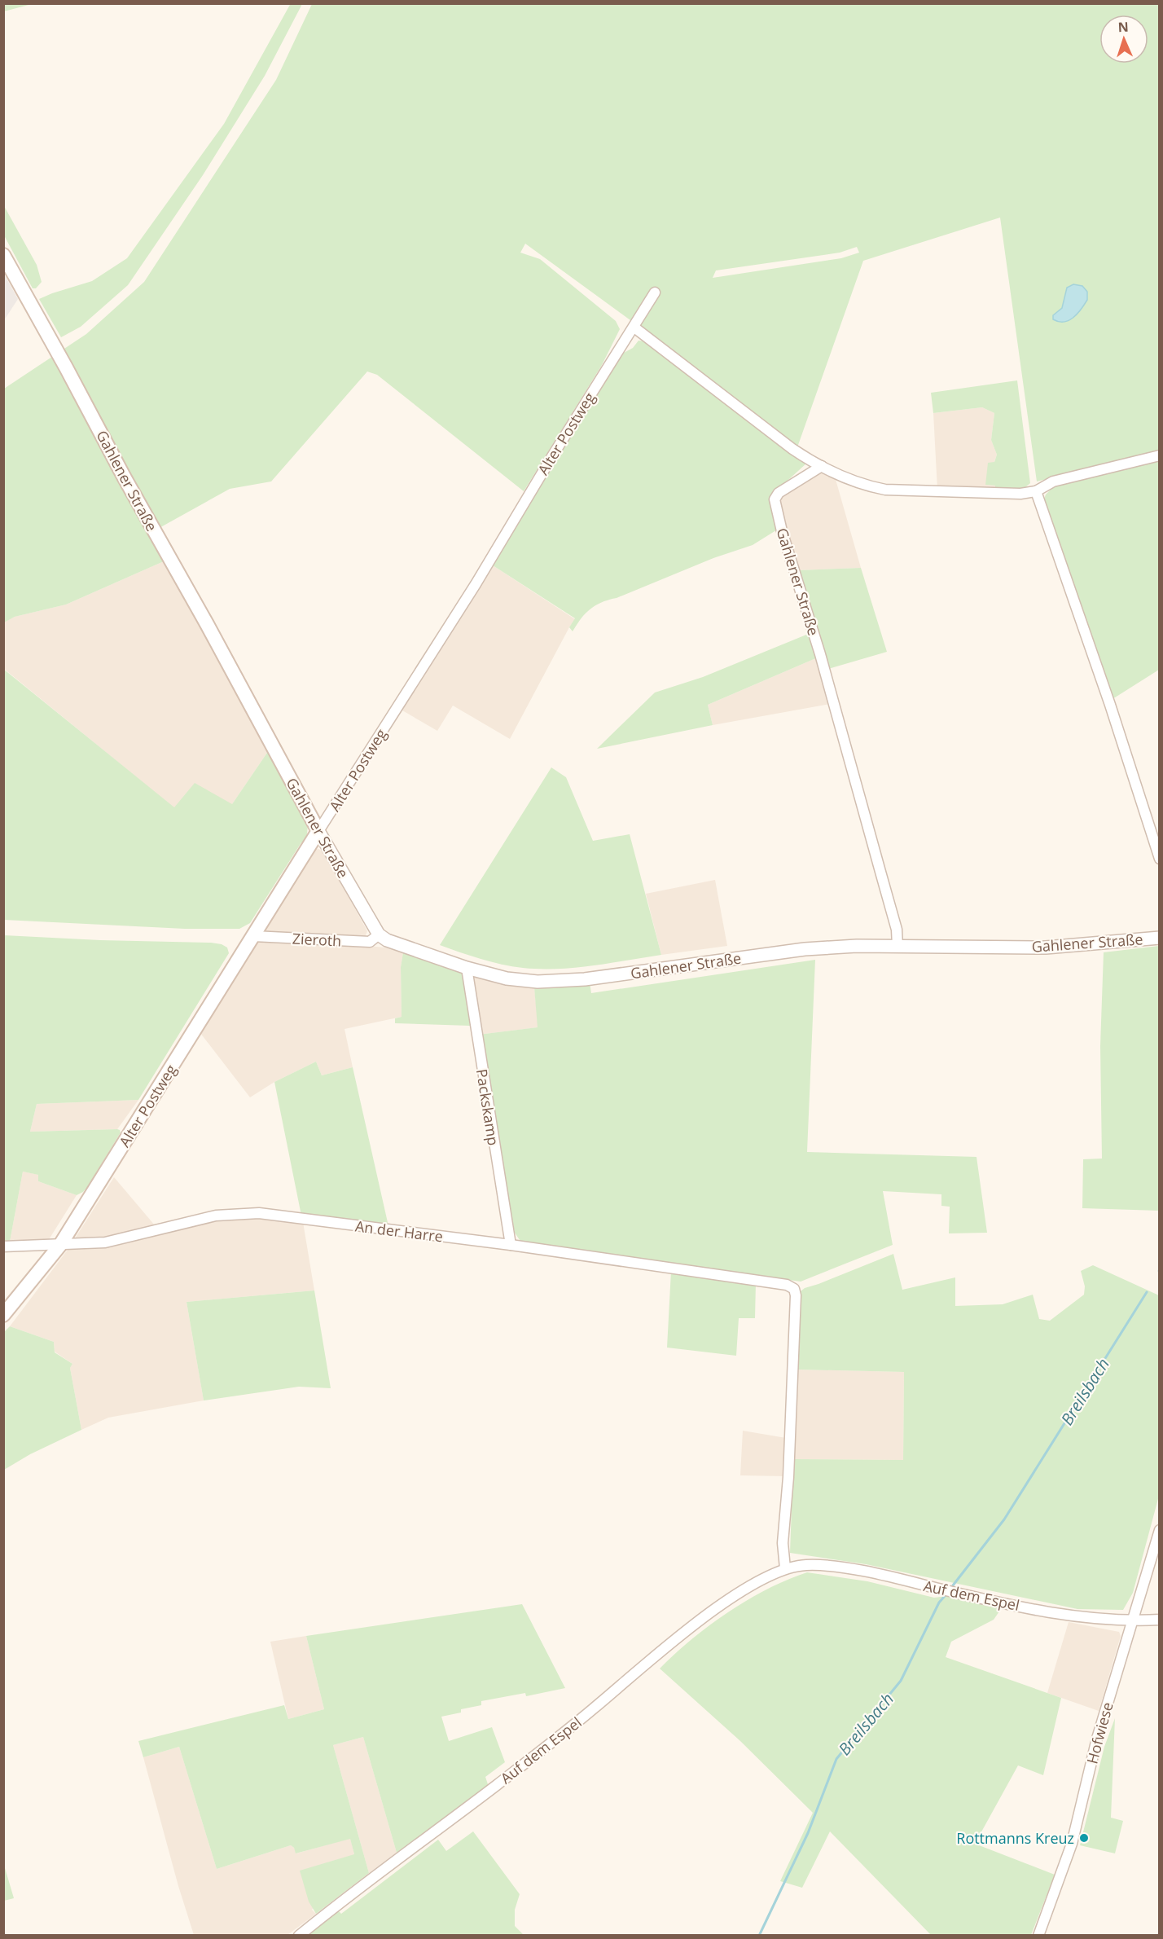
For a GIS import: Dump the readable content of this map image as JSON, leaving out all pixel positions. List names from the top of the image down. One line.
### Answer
{"streets":{"main road":["Alter Postweg","Gahlener Straße"],"street":["Zieroth","Packskamp","An der Harre","Auf dem Espel","Hofwiese"]},"crossings":[["Alter Postweg","Gahlener Straße"],["Alter Postweg","Zieroth"],["Alter Postweg","An der Harre"],["Gahlener Straße","Zieroth"],["Gahlener Straße","Packskamp"],["Packskamp","An der Harre"],["An der Harre","Auf dem Espel"],["Auf dem Espel","Hofwiese"]],"water":["Breilsbach"],"places":["Rottmanns Kreuz"],"north":"top"}
